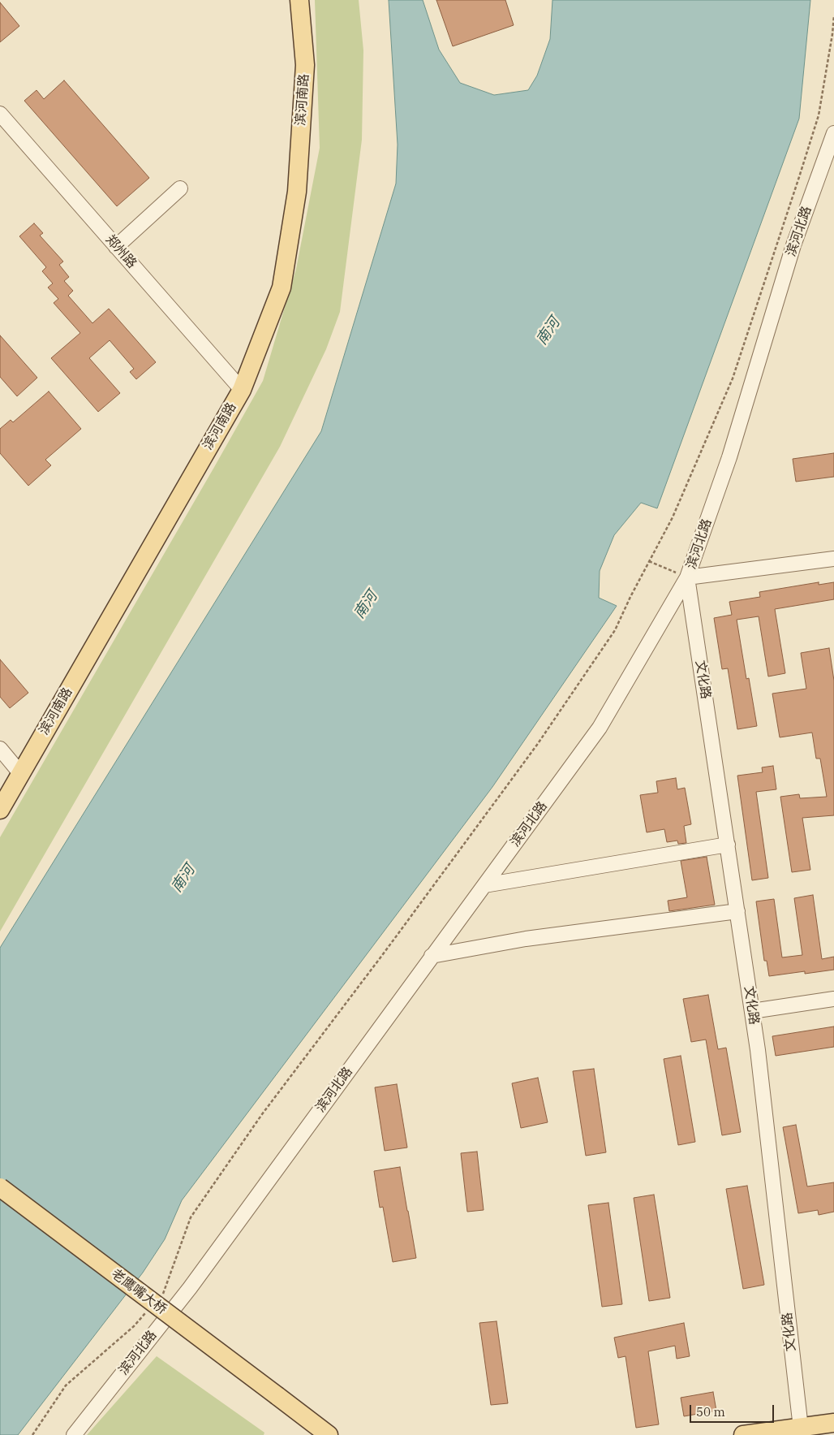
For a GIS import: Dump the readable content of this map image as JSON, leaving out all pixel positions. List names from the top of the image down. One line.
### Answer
{"streets":{"main road":["滨河南路","老鹰嘴大桥"],"street":["滨河北路","郑州路","文化路"]},"crossings":[["滨河南路","郑州路"],["滨河北路","文化路"]],"water":["南河"],"scale_bar":"50 m"}
